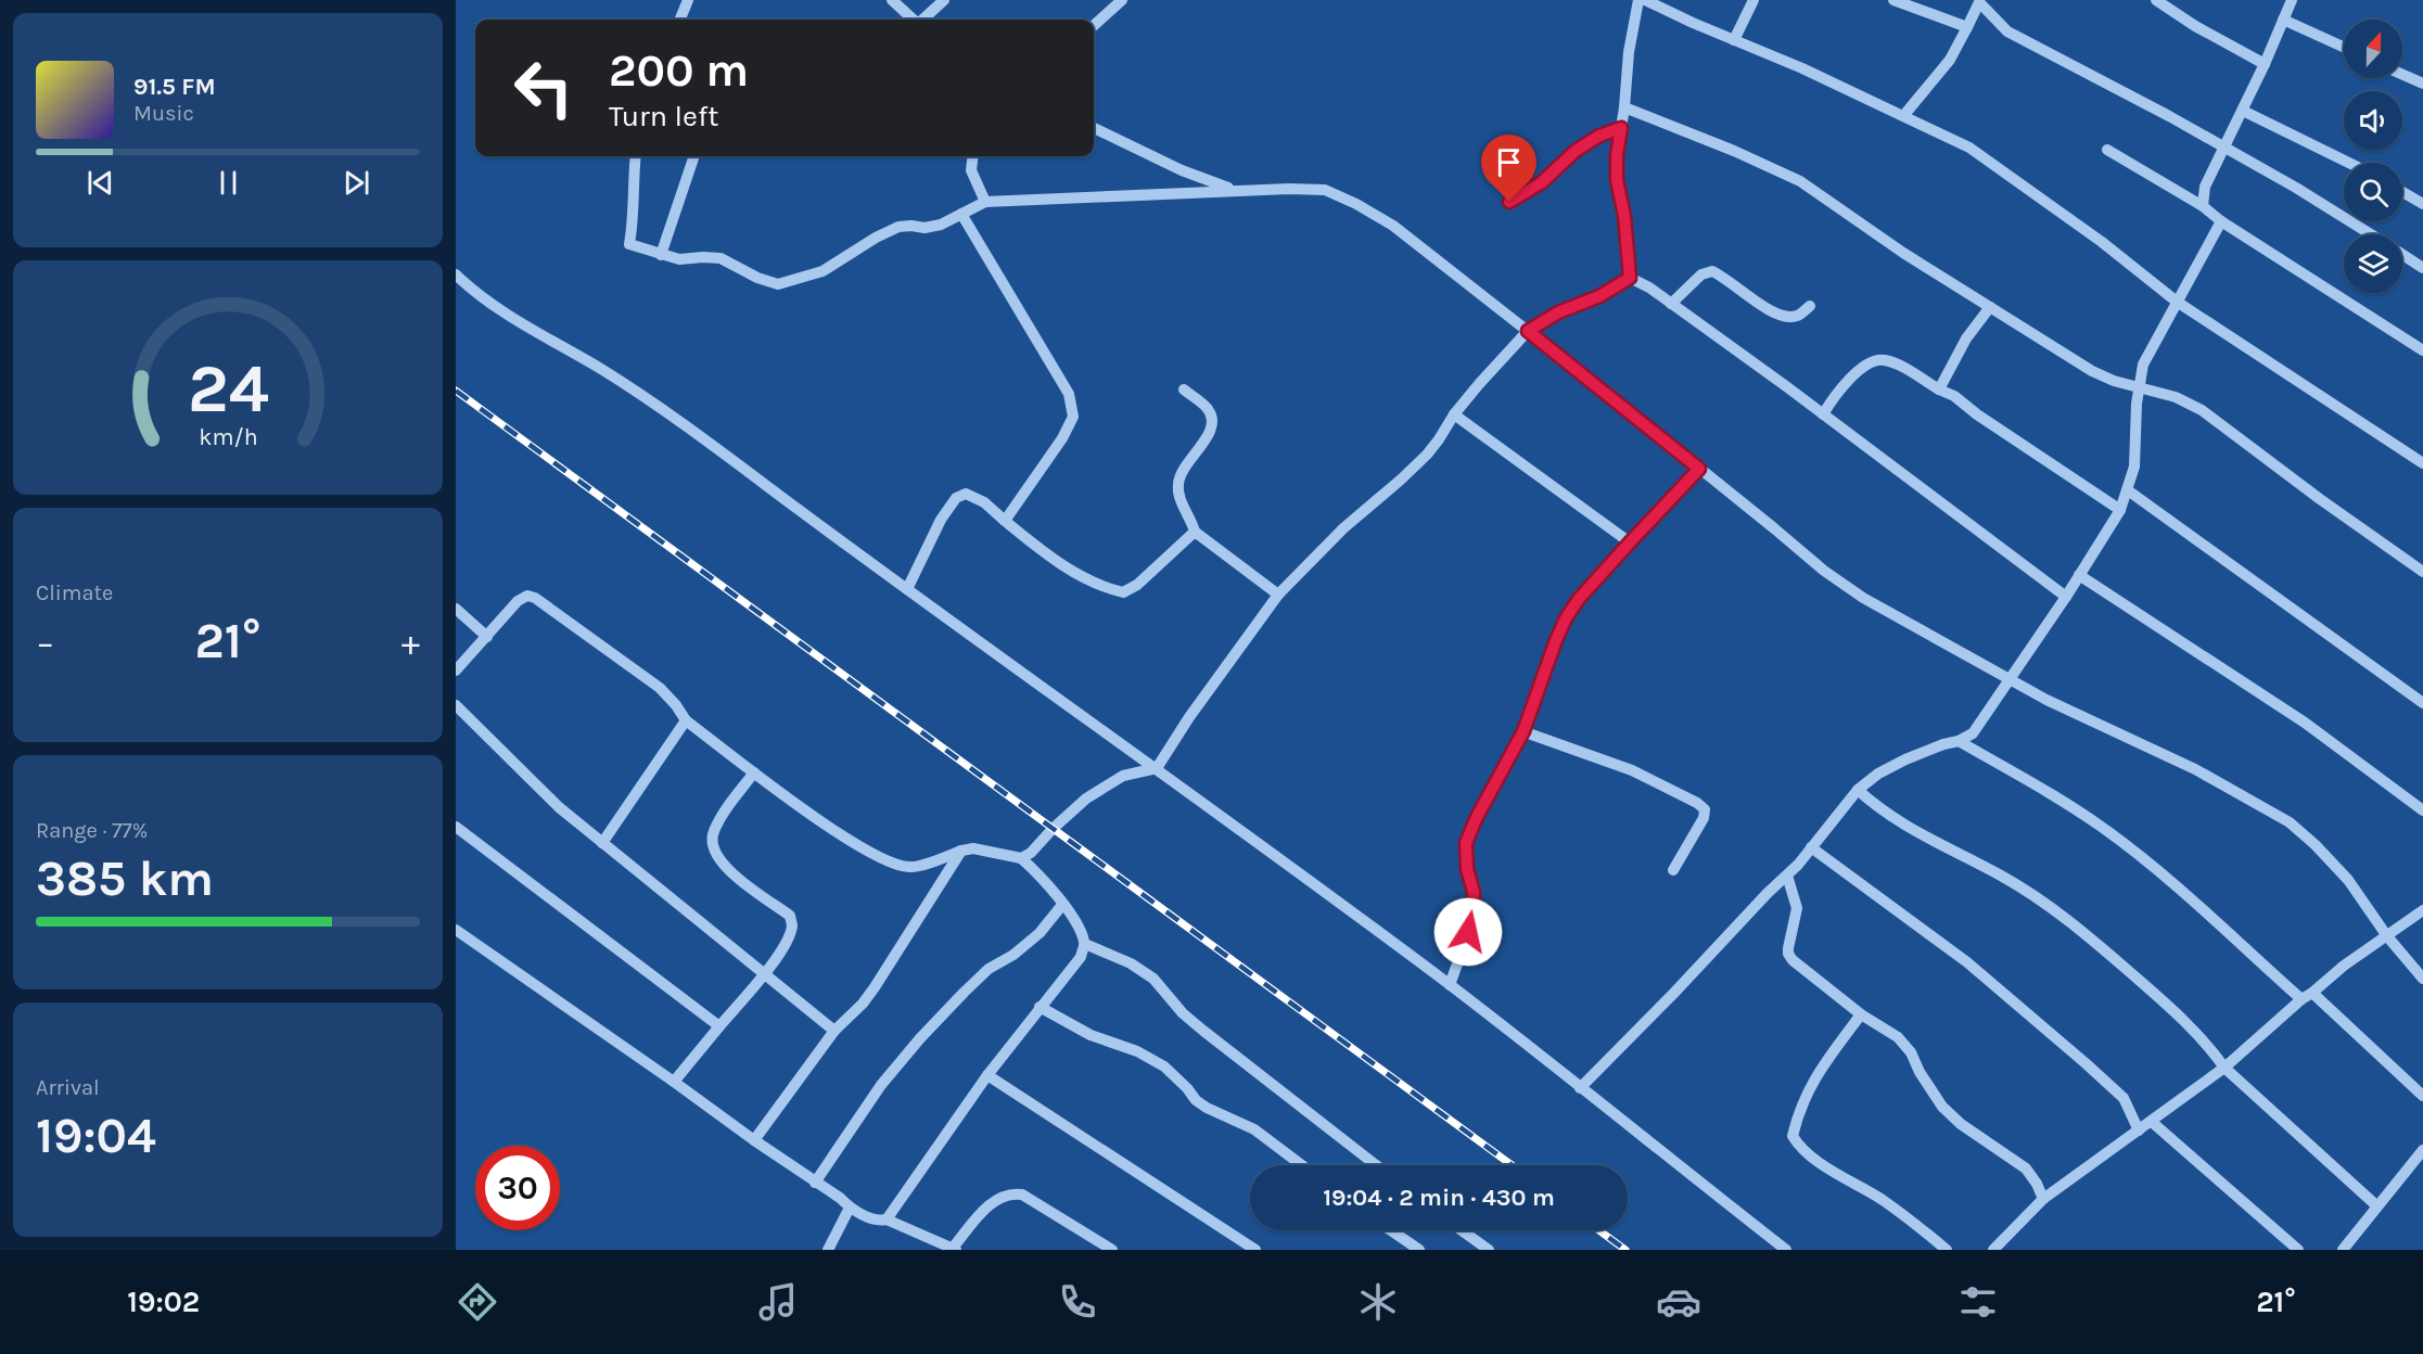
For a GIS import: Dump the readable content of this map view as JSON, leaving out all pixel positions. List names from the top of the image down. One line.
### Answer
{"north":"top","page":{"turn":["200 m","Turn left"],"song":["91.5 FM","Music"],"tile":["Climate",["Range · 77%","385 km"],["Arrival","19:04"]],"heat":["−","21°","+"],"limit":"30","trip":"19:04 · 2 min · 430 m","tabs":["19:02","21°"],"gauge":["24","km/h"]}}
